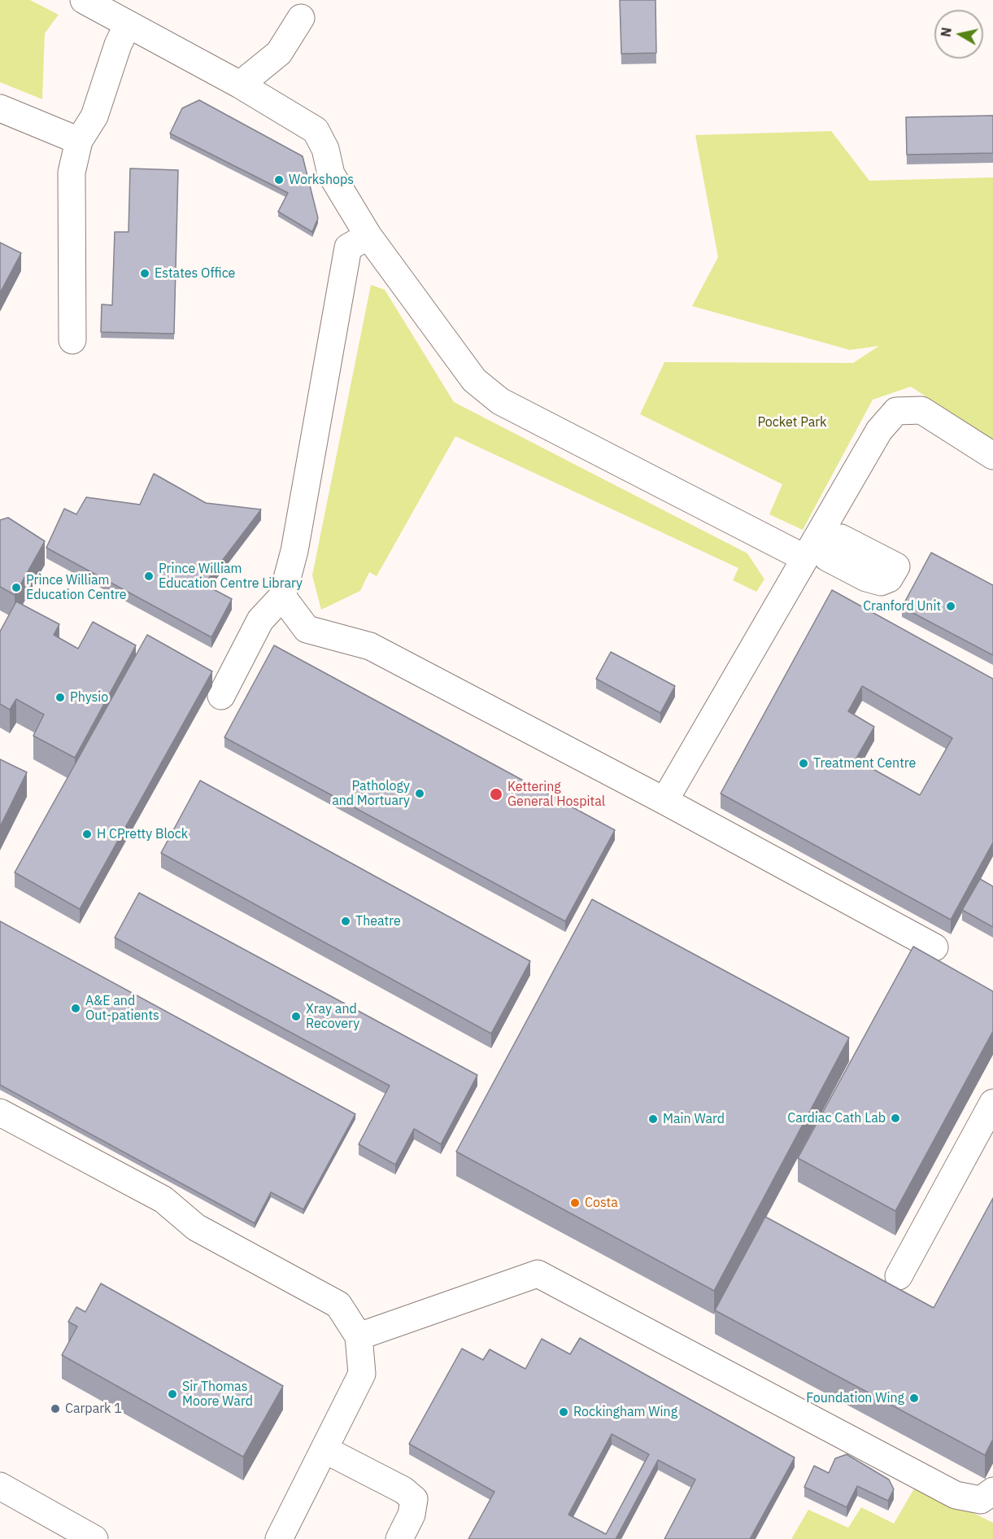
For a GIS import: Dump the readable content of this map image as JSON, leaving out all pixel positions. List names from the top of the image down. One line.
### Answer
{"parks":["Pocket Park"],"places":["Workshops","Estates Office","Prince William Education Centre Library","Prince William Education Centre","Cranford Unit","Physio","Treatment Centre","Pathology and Mortuary","Kettering General Hospital","H CPretty Block","Theatre","A&E and Out-patients","Xray and Recovery","Cardiac Cath Lab","Main Ward","Costa","Sir Thomas Moore Ward","Foundation Wing","Carpark 1","Rockingham Wing"],"north":"left"}
